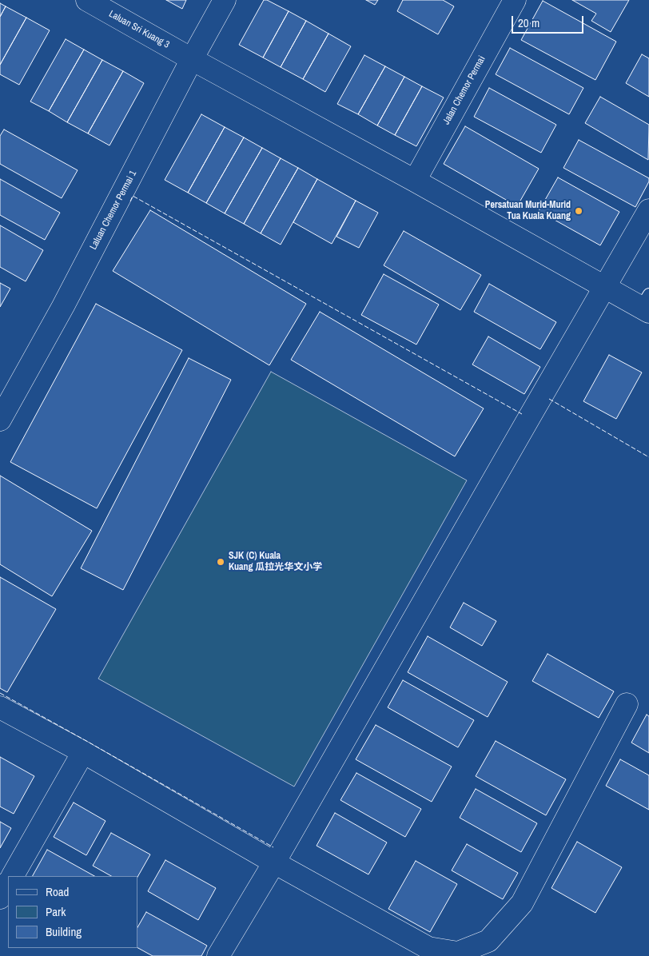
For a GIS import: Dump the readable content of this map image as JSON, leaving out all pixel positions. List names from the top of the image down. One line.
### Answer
{"streets":{"street":["Laluan Sri Kuang 3","Jalan Chemor Permai","Laluan Chemor Permai 1"]},"crossings":[["Laluan Sri Kuang 3","Jalan Chemor Permai"],["Laluan Sri Kuang 3","Laluan Chemor Permai 1"]],"places":["Persatuan Murid-Murid Tua Kuala Kuang","SJK (C) Kuala Kuang 瓜拉光华文小学"],"legend":["Road","Park","Building"],"scale_bar":"20 m"}
